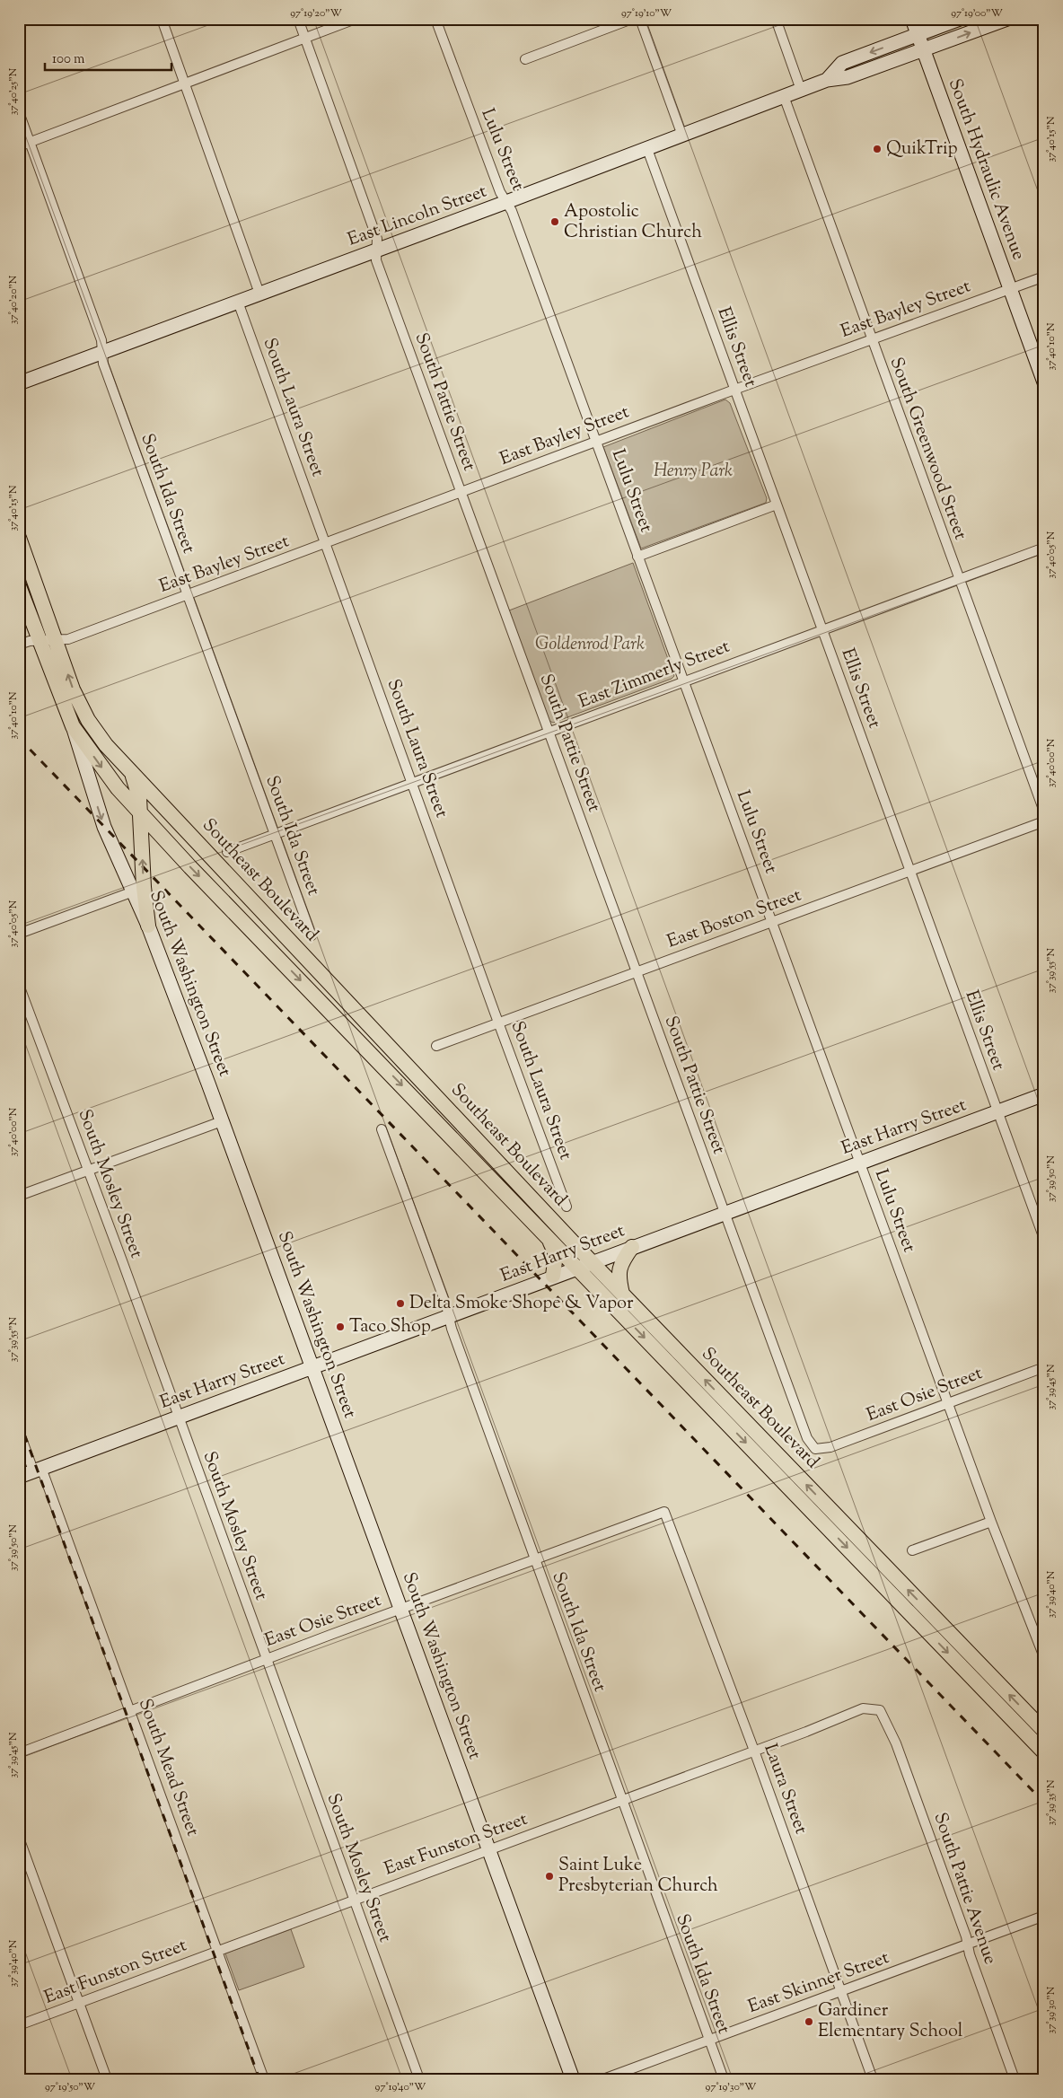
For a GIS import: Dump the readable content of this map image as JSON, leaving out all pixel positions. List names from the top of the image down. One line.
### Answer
{"streets":{"main road":["Southeast Boulevard","South Washington Street"],"street":["Lulu Street","South Hydraulic Avenue","East Lincoln Street","East Bayley Street","Ellis Street","South Pattie Street","South Laura Street","South Greenwood Street","South Ida Street","East Zimmerly Street","East Boston Street","East Harry Street","South Mosley Street","East Osie Street","South Mead Street","Laura Street","East Funston Street","South Pattie Avenue","East Skinner Street"]},"crossings":[["Lulu Street","East Lincoln Street"],["Lulu Street","East Bayley Street"],["Lulu Street","East Zimmerly Street"],["Lulu Street","East Boston Street"],["Lulu Street","East Harry Street"],["Lulu Street","East Osie Street"],["South Hydraulic Avenue","East Lincoln Street"],["South Hydraulic Avenue","East Bayley Street"],["East Lincoln Street","Ellis Street"],["East Lincoln Street","South Pattie Street"],["East Lincoln Street","South Laura Street"],["East Lincoln Street","South Greenwood Street"],["East Lincoln Street","South Ida Street"],["East Bayley Street","Ellis Street"],["East Bayley Street","South Pattie Street"],["East Bayley Street","South Laura Street"],["East Bayley Street","South Greenwood Street"],["East Bayley Street","South Ida Street"],["East Bayley Street","Southeast Boulevard"],["East Bayley Street","South Washington Street"],["Ellis Street","East Zimmerly Street"],["Ellis Street","East Boston Street"],["Ellis Street","East Harry Street"],["South Pattie Street","East Zimmerly Street"],["South Pattie Street","East Boston Street"],["South Pattie Street","East Harry Street"],["South Pattie Street","East Osie Street"],["South Laura Street","East Zimmerly Street"],["South Laura Street","East Boston Street"],["South Greenwood Street","East Zimmerly Street"],["South Ida Street","East Zimmerly Street"],["South Ida Street","East Harry Street"],["South Ida Street","East Osie Street"],["South Ida Street","East Funston Street"],["South Ida Street","East Skinner Street"],["Southeast Boulevard","South Washington Street"],["Southeast Boulevard","East Harry Street"],["South Washington Street","East Harry Street"],["South Washington Street","East Osie Street"],["South Washington Street","East Funston Street"],["East Harry Street","South Mosley Street"],["East Harry Street","South Mead Street"],["South Mosley Street","East Osie Street"],["South Mosley Street","East Funston Street"],["East Osie Street","South Mead Street"],["East Osie Street","Laura Street"],["South Mead Street","East Funston Street"],["Laura Street","East Funston Street"],["Laura Street","East Skinner Street"],["East Funston Street","South Pattie Avenue"],["South Pattie Avenue","East Skinner Street"]],"parks":["Henry Park","Goldenrod Park"],"places":["QuikTrip","Apostolic Christian Church","Delta Smoke Shope & Vapor","Taco Shop","Saint Luke Presbyterian Church","Gardiner Elementary School"],"scale_bar":"100 m","coordinates":["97°19'20\"W","97°19'10\"W","97°19'00\"W","37°40'25\"N","37°40'15\"N","37°40'20\"N","37°40'10\"N","37°40'05\"N","37°40'00\"N","37°39'55\"N","37°39'50\"N","37°39'45\"N","37°39'40\"N","37°39'35\"N","37°39'30\"N","97°19'50\"W","97°19'40\"W","97°19'30\"W"]}
